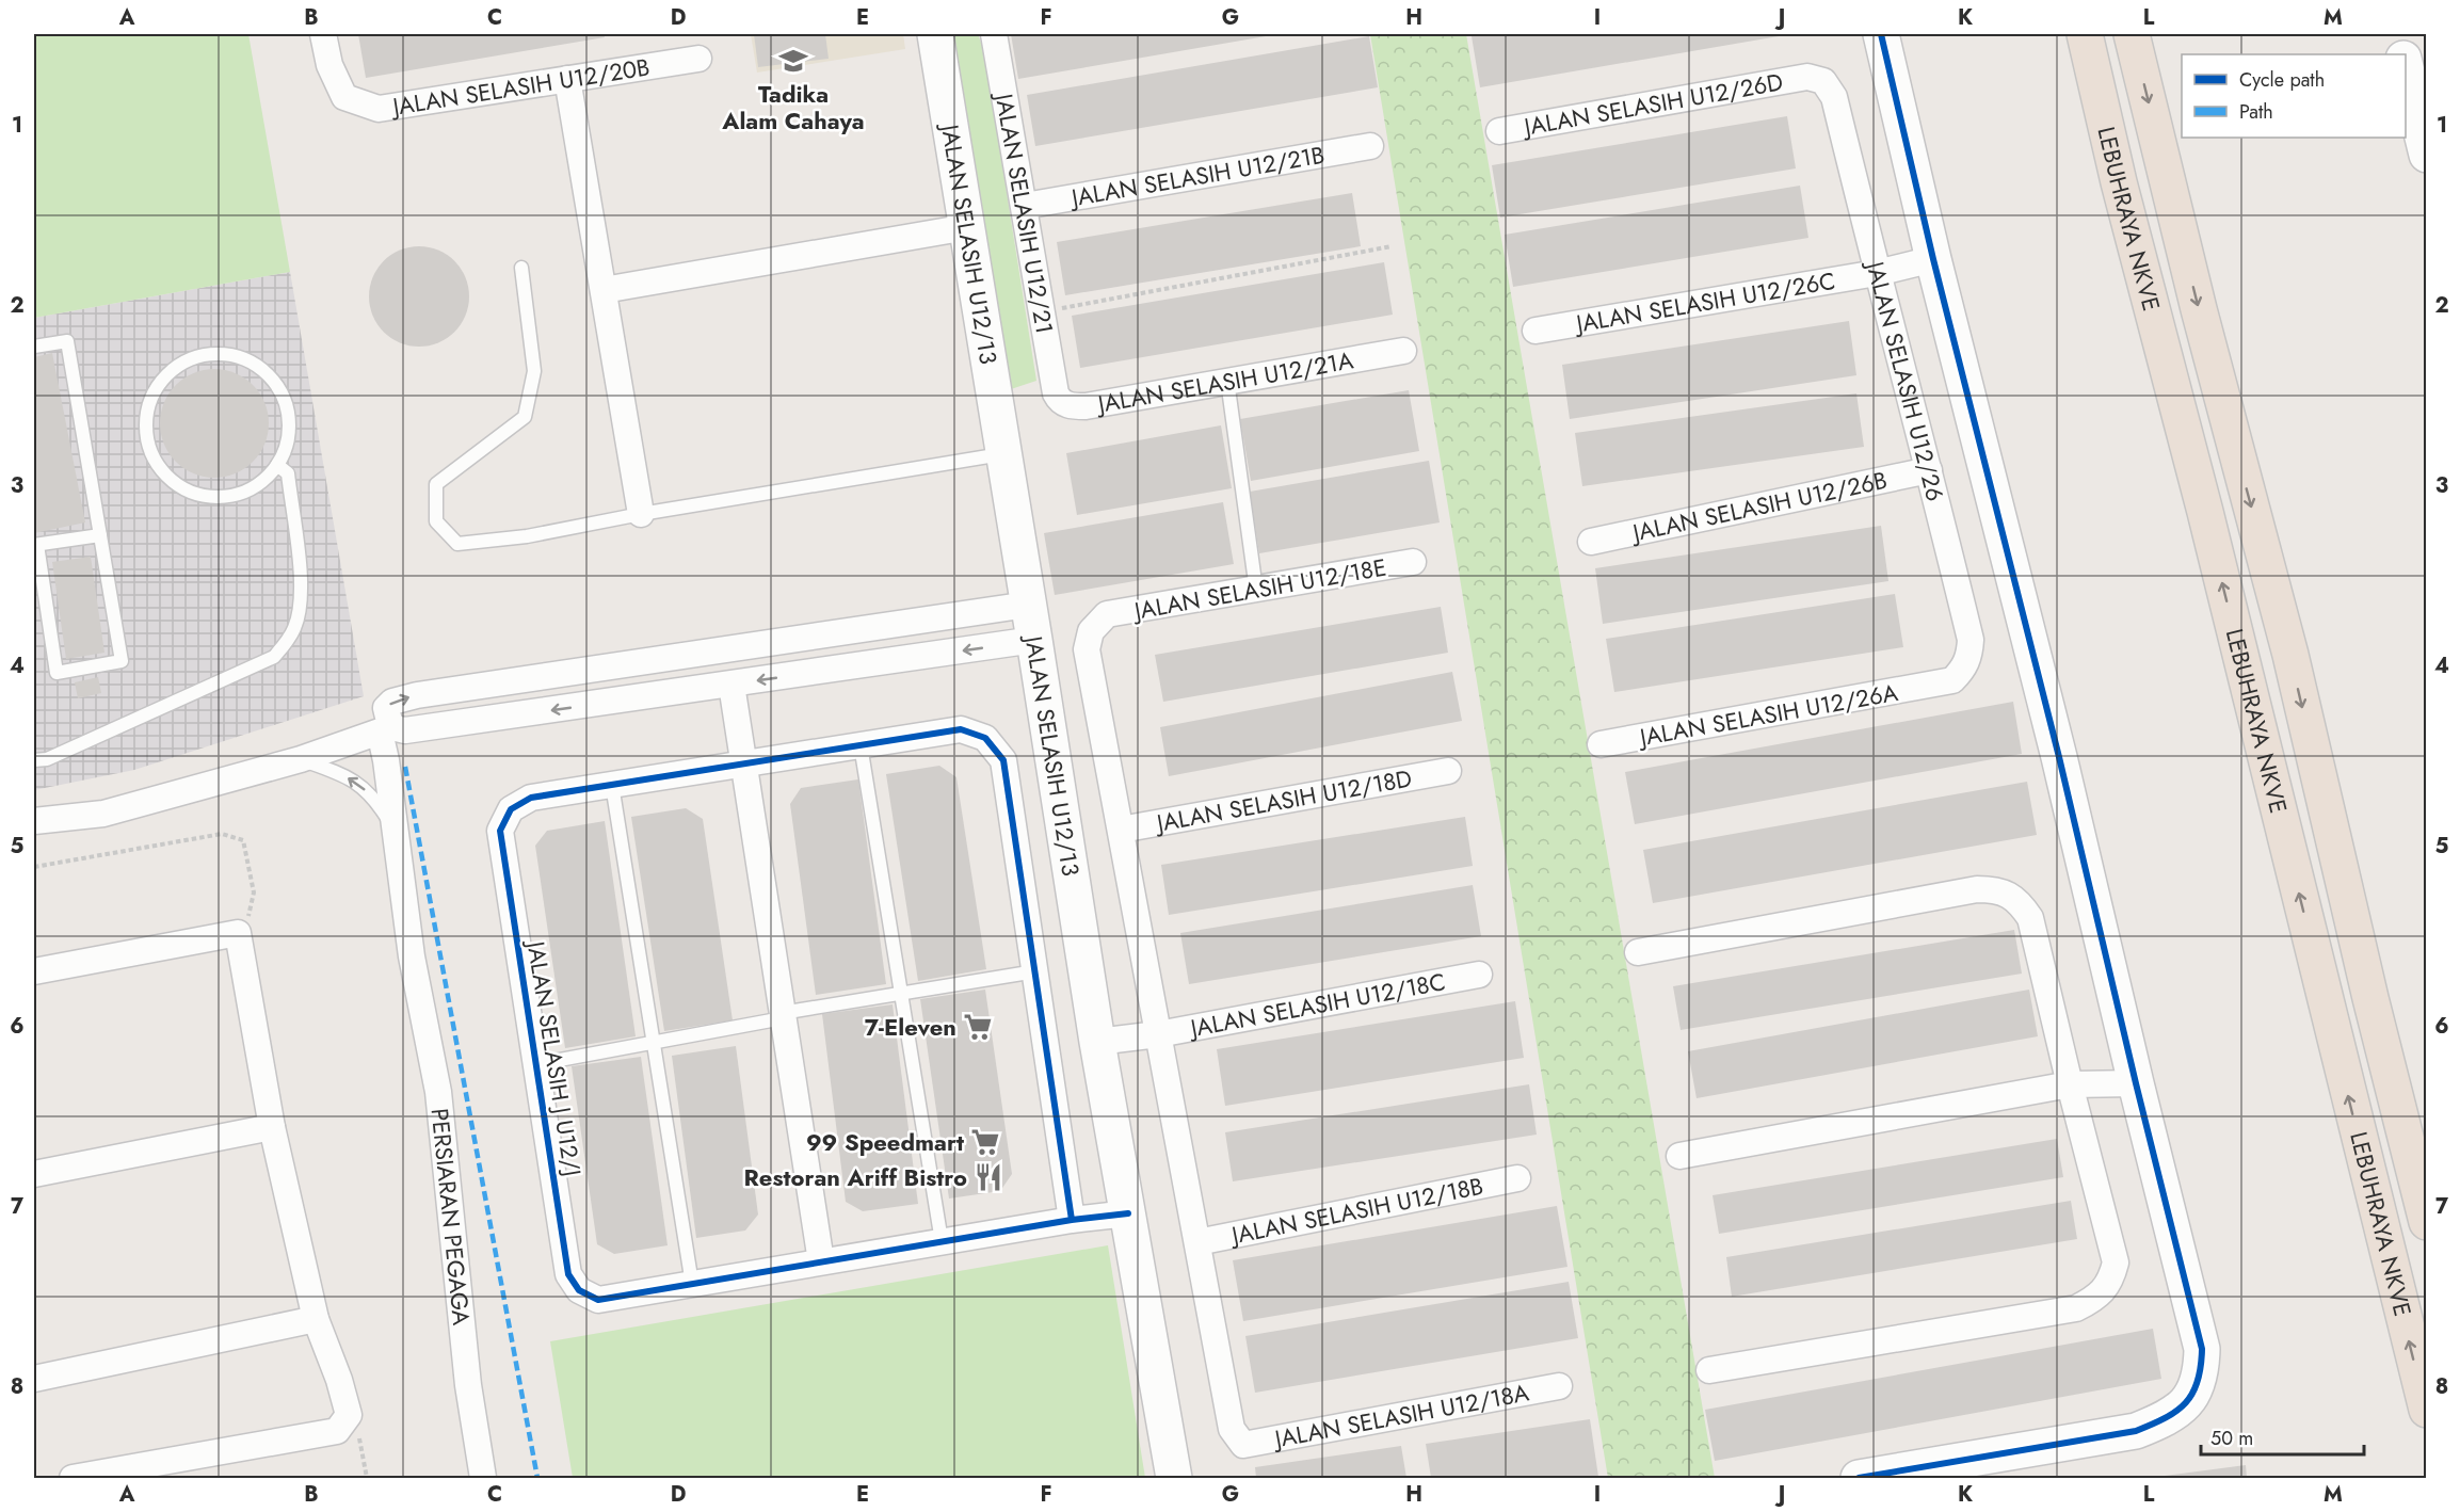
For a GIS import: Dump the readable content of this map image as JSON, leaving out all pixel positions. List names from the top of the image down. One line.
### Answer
{"streets":{"highway":["LEBUHRAYA NKVE"],"street":["JALAN SELASIH U12/20B","JALAN SELASIH U12/26D","JALAN SELASIH U12/21B","JALAN SELASIH U12/21","JALAN SELASIH U12/13","JALAN SELASIH U12/26C","JALAN SELASIH U12/26","JALAN SELASIH U12/21A","JALAN SELASIH U12/26B","JALAN SELASIH U12/18E","JALAN SELASIH U12/26A","JALAN SELASIH U12/18D","JALAN SELASIH U12/18C","JALAN SELASIH J U12/J","JALAN SELASIH U12/18B","PERSIARAN PEGAGA","JALAN SELASIH U12/18A"]},"crossings":[["JALAN SELASIH U12/26D","JALAN SELASIH U12/26"],["JALAN SELASIH U12/21B","JALAN SELASIH U12/21"],["JALAN SELASIH U12/21","JALAN SELASIH U12/21A"],["JALAN SELASIH U12/13","JALAN SELASIH U12/18C"],["JALAN SELASIH U12/26C","JALAN SELASIH U12/26"],["JALAN SELASIH U12/26","JALAN SELASIH U12/26B"],["JALAN SELASIH U12/26","JALAN SELASIH U12/26A"],["JALAN SELASIH U12/18E","JALAN SELASIH U12/18D"],["JALAN SELASIH U12/18B","JALAN SELASIH U12/18A"]],"places":{"school or university":["Tadika Alam Cahaya"],"supermarket":["7-Eleven","99 Speedmart"],"restaurant":["Restoran Ariff Bistro"]},"legend":["Cycle path","Path"],"scale_bar":"50 m","grid":{"columns":["A","B","C","D","E","F","G","H","I","J","K","L","M"],"rows":["1","2","3","4","5","6","7","8"]}}
